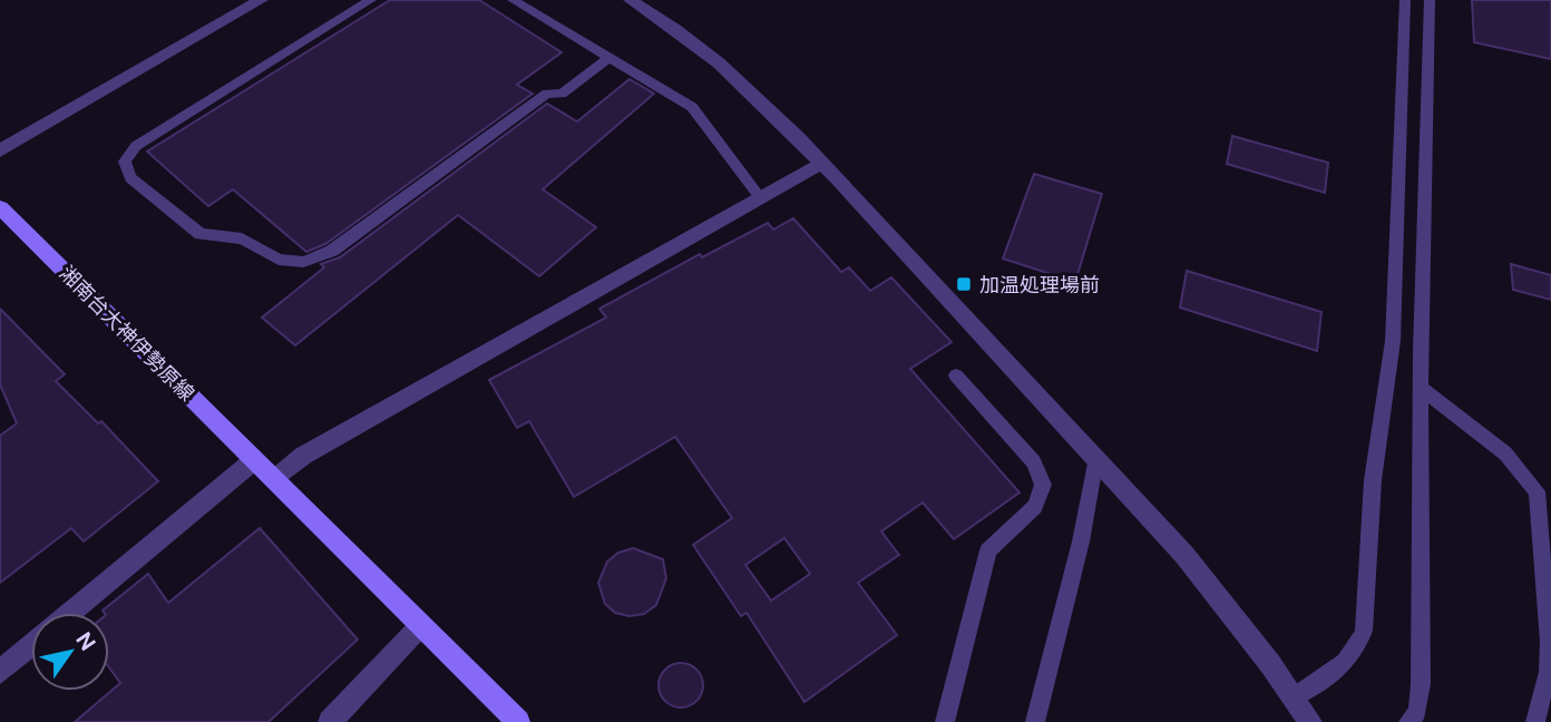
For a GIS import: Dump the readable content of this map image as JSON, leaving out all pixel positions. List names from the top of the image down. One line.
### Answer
{"streets":{"main road":["湘南台大神伊勢原線"]},"places":{"transit":["加温処理場前"]},"north":"top right"}
